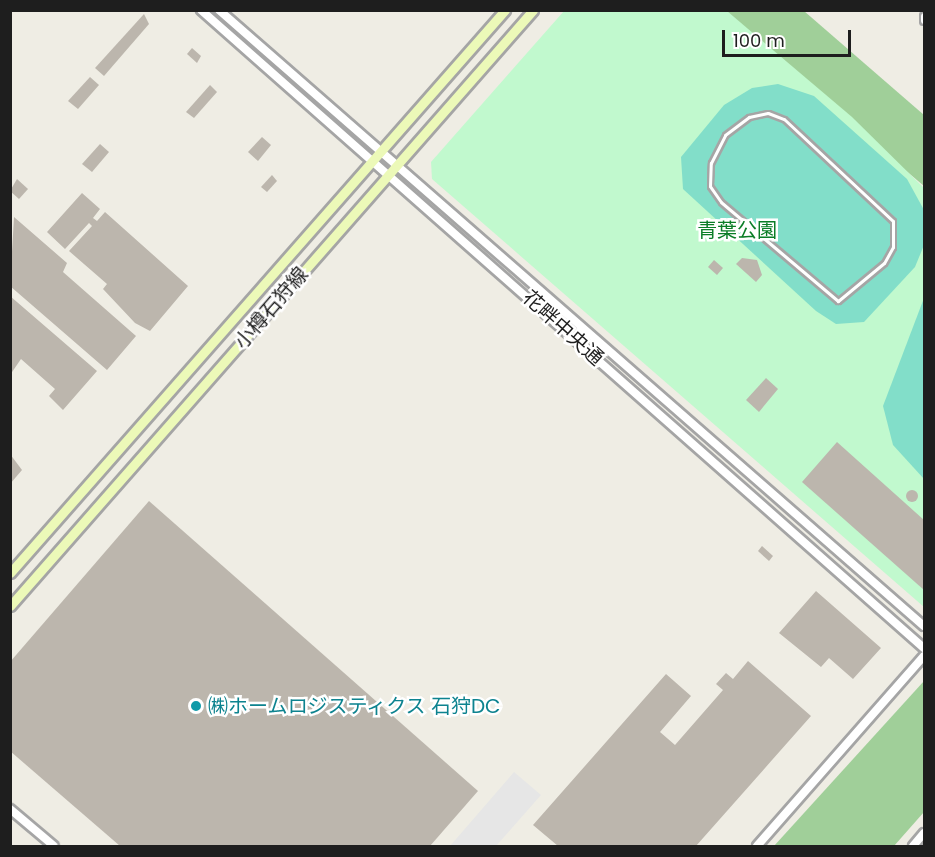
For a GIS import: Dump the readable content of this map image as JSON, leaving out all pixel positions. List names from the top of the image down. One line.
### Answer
{"streets":{"main road":["小樽石狩線"],"street":["花畔中央通"]},"crossings":[["小樽石狩線","花畔中央通"]],"parks":["青葉公園"],"places":["㈱ホームロジスティクス 石狩DC"],"scale_bar":"100 m"}
